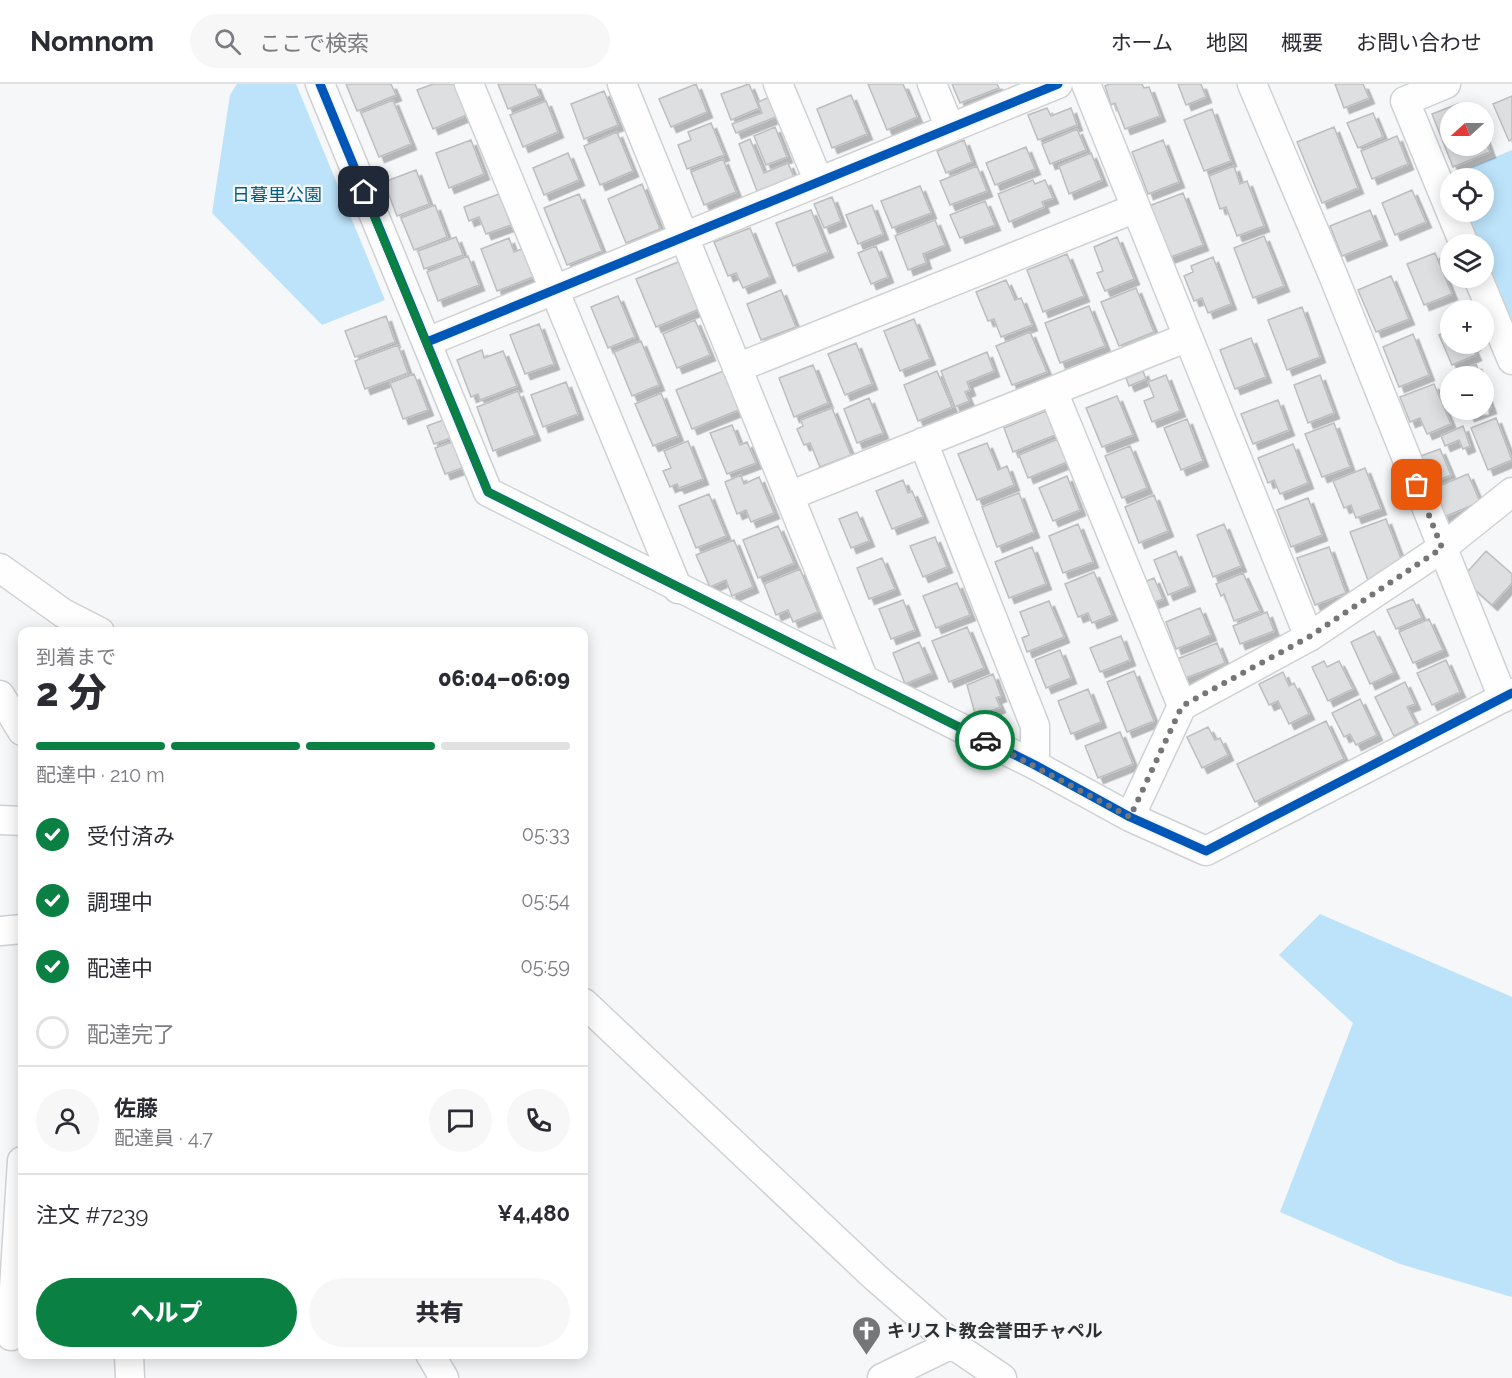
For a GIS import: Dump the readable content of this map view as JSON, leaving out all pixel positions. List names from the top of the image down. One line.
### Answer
{"parks":["日暮里公園"],"places":{"church":["キリスト教会誉田チャペル"]},"north":"left","page":{"header":"Nomnom","search":"ここで検索","nav":["ホーム","地図","概要","お問い合わせ"],"map_buttons":["+","−"],"heading":["2 分","到着まで","06:04–06:09"],"panel":["佐藤","配達員 · 4.7","注文 #7239","¥4,480"],"bar":"配達中 · 210 m","list":[["受付済み","05:33"],["調理中","05:54"],["配達中","05:59"],"配達完了"],"buttons":["ヘルプ","共有"]}}
